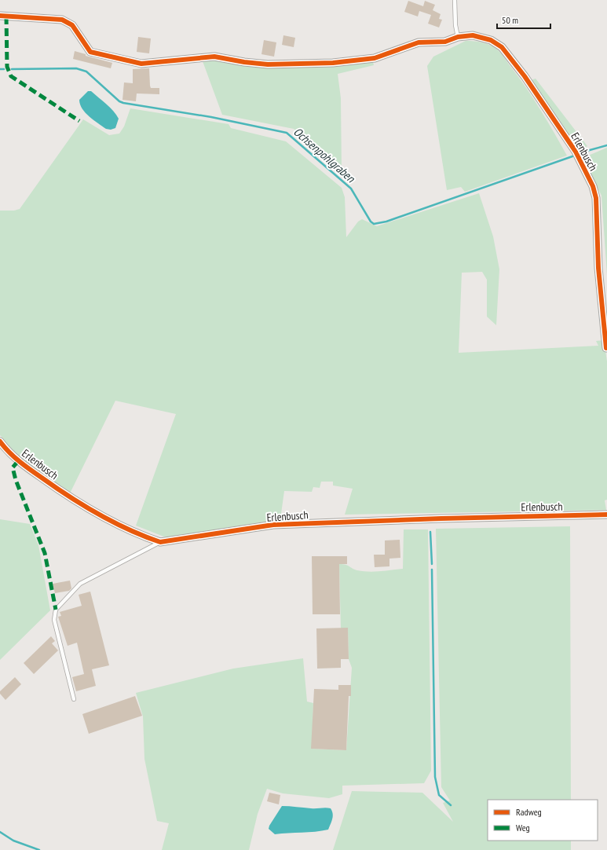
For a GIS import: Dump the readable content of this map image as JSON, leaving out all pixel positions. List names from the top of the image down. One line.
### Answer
{"streets":{"street":["Erlenbusch"]},"water":["Ochsenpohlgraben"],"legend":["Radweg","Weg"],"scale_bar":"50 m"}
